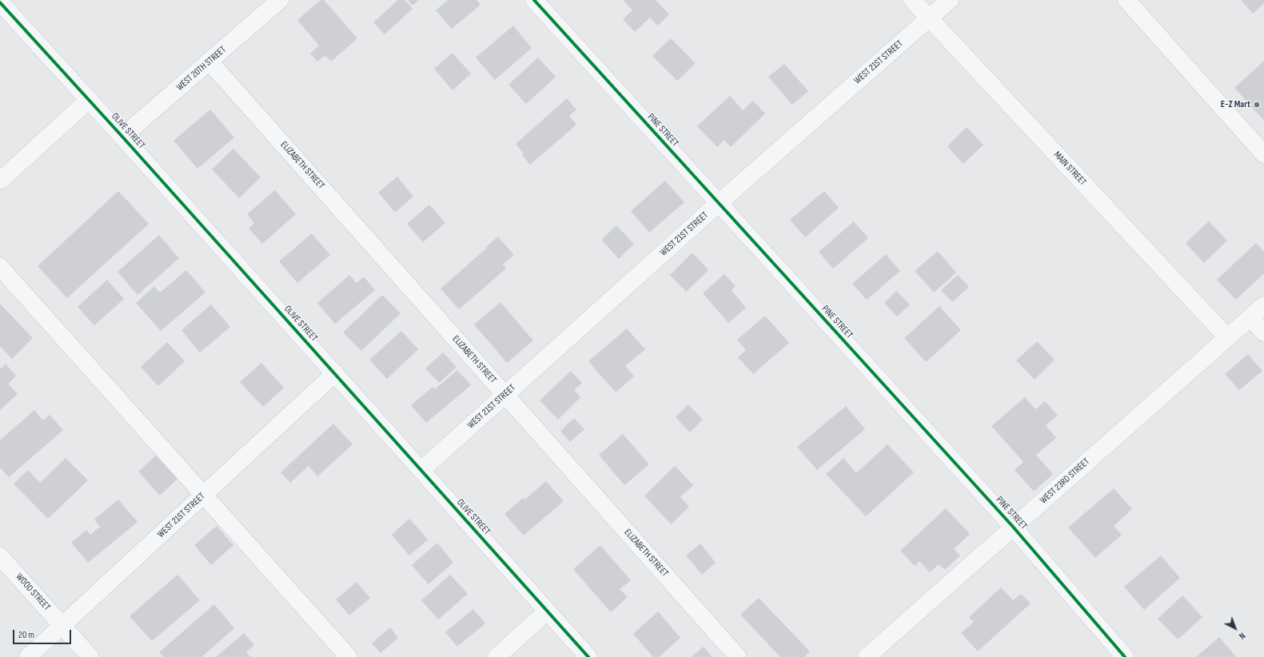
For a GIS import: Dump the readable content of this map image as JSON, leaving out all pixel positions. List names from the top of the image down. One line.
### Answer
{"streets":{"street":["WEST 21ST STREET","WEST 20TH STREET","PINE STREET","OLIVE STREET","ELIZABETH STREET","MAIN STREET","WEST 23RD STREET","WOOD STREET"]},"crossings":[["WEST 21ST STREET","PINE STREET"],["WEST 21ST STREET","OLIVE STREET"],["WEST 21ST STREET","ELIZABETH STREET"],["WEST 21ST STREET","MAIN STREET"],["WEST 21ST STREET","WOOD STREET"],["WEST 20TH STREET","OLIVE STREET"],["WEST 20TH STREET","ELIZABETH STREET"],["PINE STREET","WEST 23RD STREET"],["MAIN STREET","WEST 23RD STREET"]],"places":["E-Z Mart"],"scale_bar":"20 m","north":"bottom right"}
